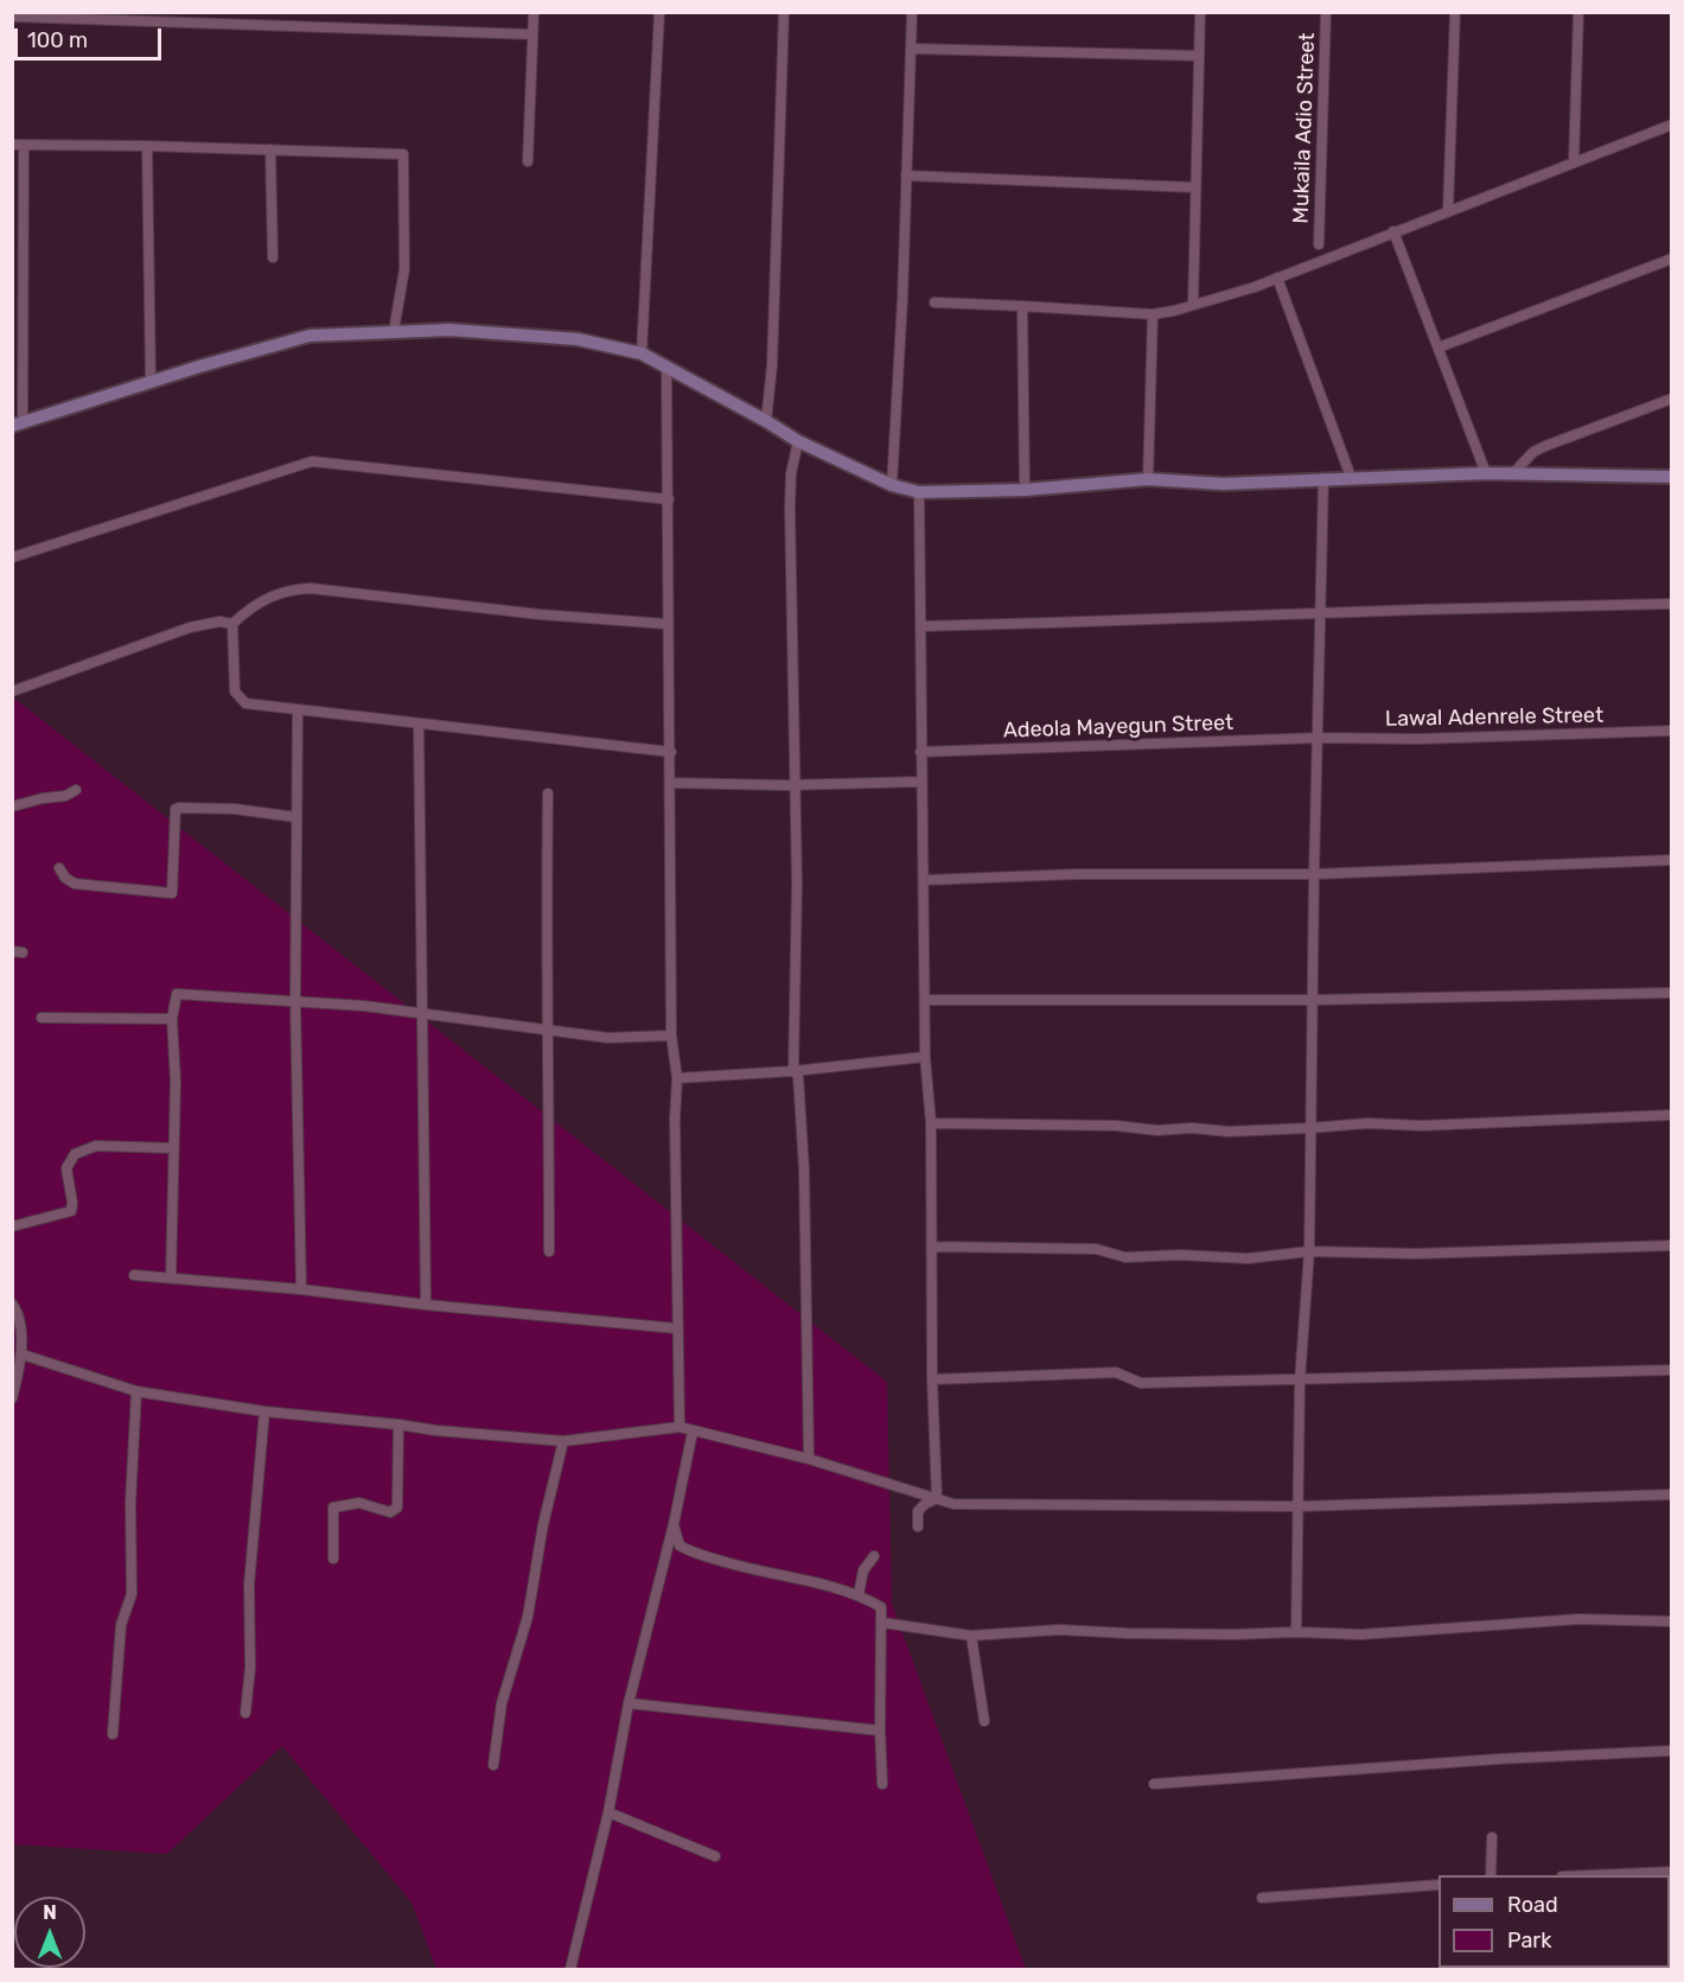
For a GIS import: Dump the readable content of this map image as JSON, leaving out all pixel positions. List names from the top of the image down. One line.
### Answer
{"streets":{"street":["Mukaila Adio Street","Lawal Adenrele Street","Adeola Mayegun Street"]},"crossings":[["Lawal Adenrele Street","Adeola Mayegun Street"]],"legend":["Road","Park"],"scale_bar":"100 m","north":"top"}
